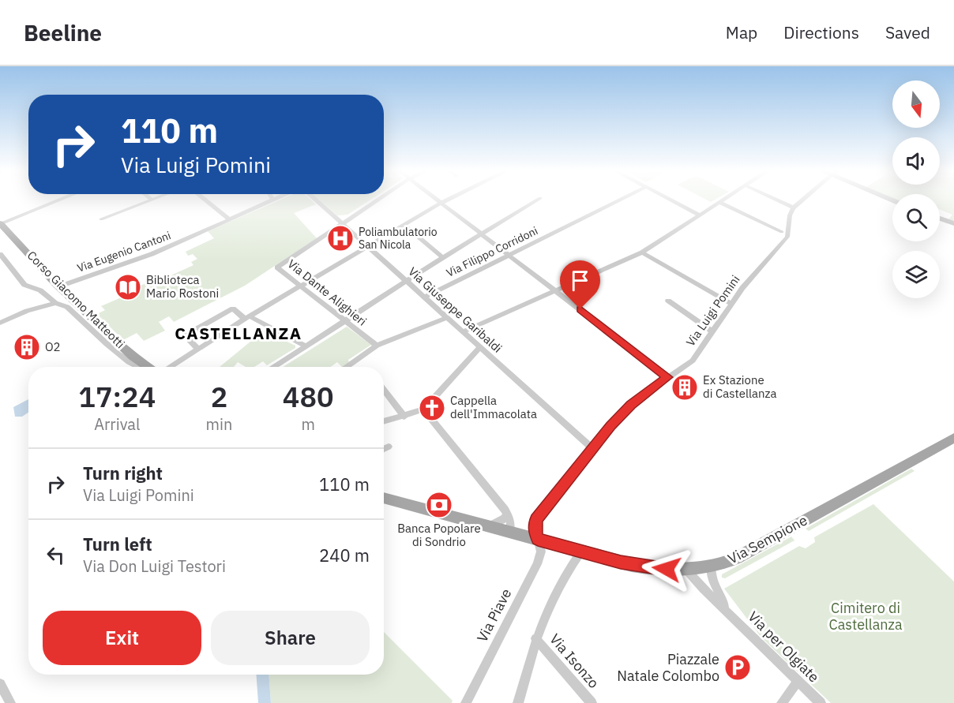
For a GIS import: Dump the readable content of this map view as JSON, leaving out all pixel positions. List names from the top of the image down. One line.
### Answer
{"streets":{"main road":["Corso Giacomo Matteotti","Via Sempione"],"street":["Via Eugenio Cantoni","Via Filippo Corridoni","Via Dante Alighieri","Via Giuseppe Garibaldi","Via Luigi Pomini","Via Piave","Via per Olgiate","Via Isonzo"]},"crossings":[["Via Eugenio Cantoni","Corso Giacomo Matteotti"],["Via Filippo Corridoni","Via Giuseppe Garibaldi"],["Via Dante Alighieri","Via Giuseppe Garibaldi"],["Via Giuseppe Garibaldi","Via Luigi Pomini"],["Via Luigi Pomini","Via Sempione"],["Via Luigi Pomini","Via Piave"],["Via Sempione","Via Piave"],["Via Sempione","Via per Olgiate"],["Via Sempione","Via Isonzo"]],"districts":["CASTELLANZA"],"parks":["Cimitero di Castellanza"],"places":{"hospital":["Poliambulatorio San Nicola"],"library":["Biblioteca Mario Rostoni"],"building":["O2","Ex Stazione di Castellanza"],"church":["Cappella dell'Immacolata"],"bank":["Banca Popolare di Sondrio"],"parking":["Piazzale Natale Colombo"]},"north":"bottom","page":{"header":"Beeline","nav":["Map","Directions","Saved"],"turn":["110 m","Via Luigi Pomini"],"eta":["17:24","Arrival","2","min","480","m"],"list":[{"name":"Turn right","note":"Via Luigi Pomini","value":"110 m"},{"name":"Turn left","note":"Via Don Luigi Testori","value":"240 m"}],"buttons":["Exit","Share"]}}
